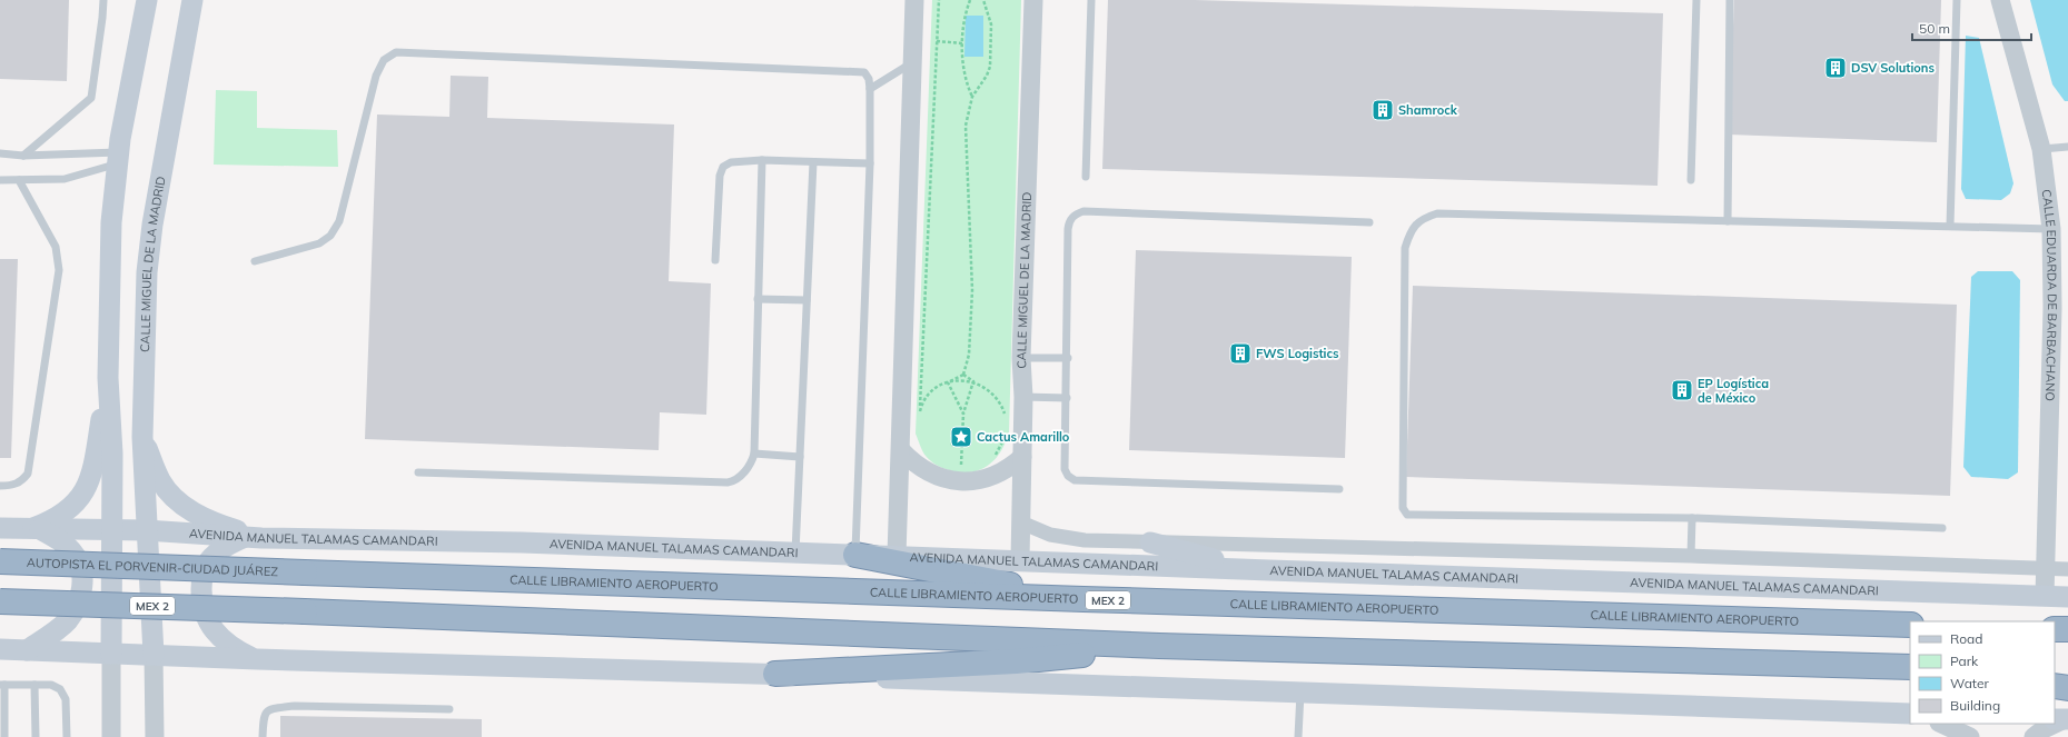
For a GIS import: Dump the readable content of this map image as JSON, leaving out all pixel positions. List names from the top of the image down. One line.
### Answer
{"streets":{"highway":["AUTOPISTA EL PORVENIR-CIUDAD JUÁREZ","CALLE LIBRAMIENTO AEROPUERTO","MEX 2"],"main road":["CALLE MIGUEL DE LA MADRID","AVENIDA MANUEL TALAMAS CAMANDARI"],"street":["CALLE EDUARDA DE BARBACHANO"]},"crossings":[["CALLE MIGUEL DE LA MADRID","AVENIDA MANUEL TALAMAS CAMANDARI"],["CALLE EDUARDA DE BARBACHANO","AVENIDA MANUEL TALAMAS CAMANDARI"],["AUTOPISTA EL PORVENIR-CIUDAD JUÁREZ","CALLE LIBRAMIENTO AEROPUERTO"]],"places":{"building":["DSV Solutions","Shamrock","FWS Logistics","EP Logística de México"],"place":["Cactus Amarillo"]},"legend":["Road","Park","Water","Building"],"scale_bar":"50 m"}
